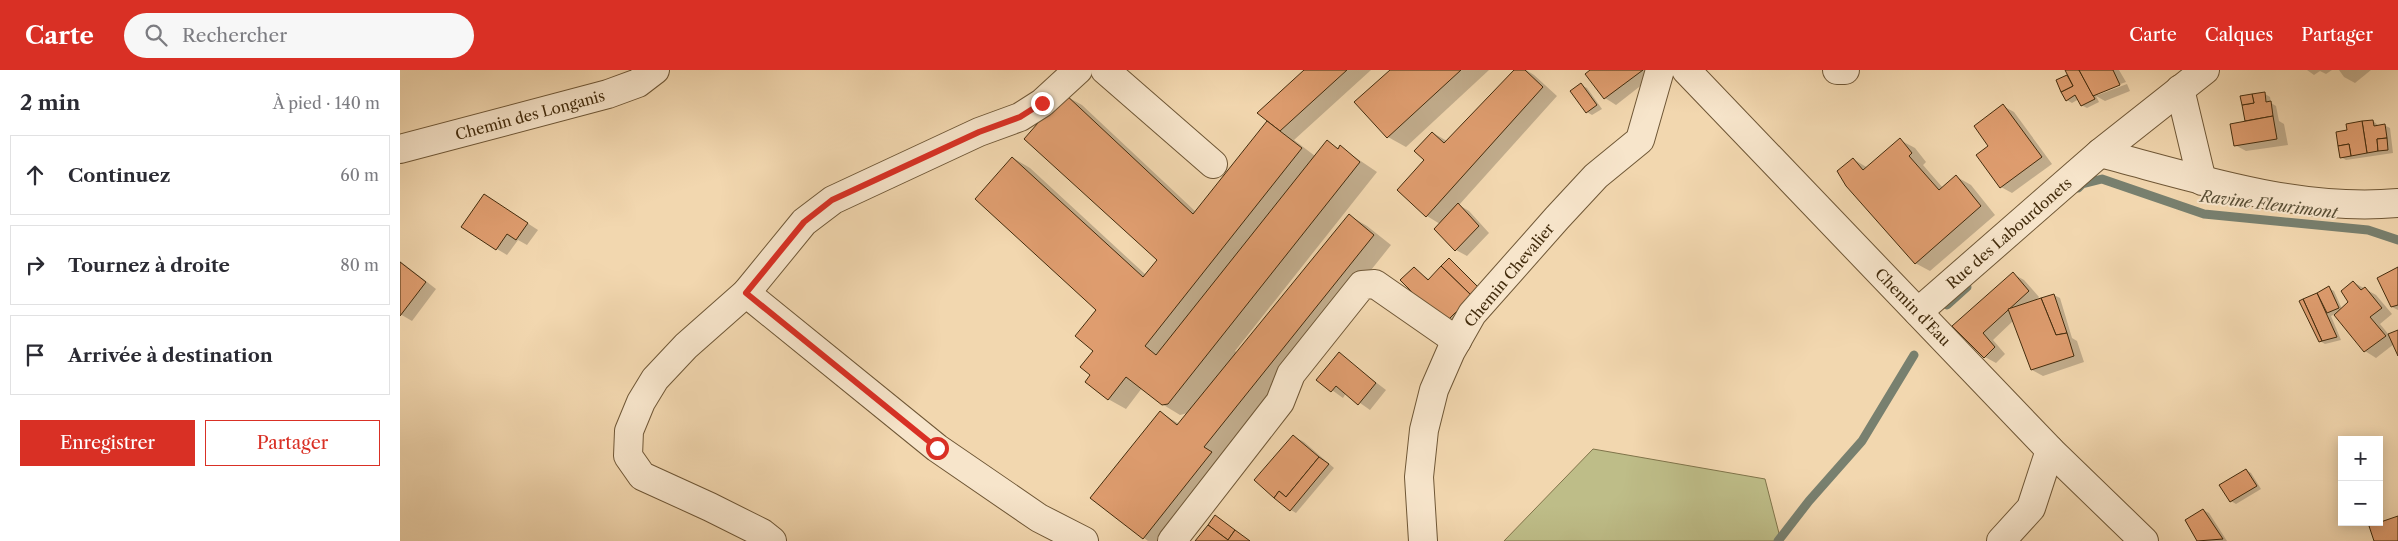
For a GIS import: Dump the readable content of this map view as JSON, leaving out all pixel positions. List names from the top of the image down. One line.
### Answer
{"streets":{"street":["Chemin des Longanis","Rue des Labourdonets","Chemin Chevalier","Chemin d'Eau"]},"crossings":[["Rue des Labourdonets","Chemin d'Eau"]],"water":["Ravine Fleurimont"],"page":{"header":"Carte","search":"Rechercher","nav":["Carte","Calques","Partager"],"heading":["2 min","À pied · 140 m"],"list":[["Continuez","60 m"],["Tournez à droite","80 m"],"Arrivée à destination"],"buttons":["Enregistrer","Partager"],"map_buttons":["+","−"]}}
